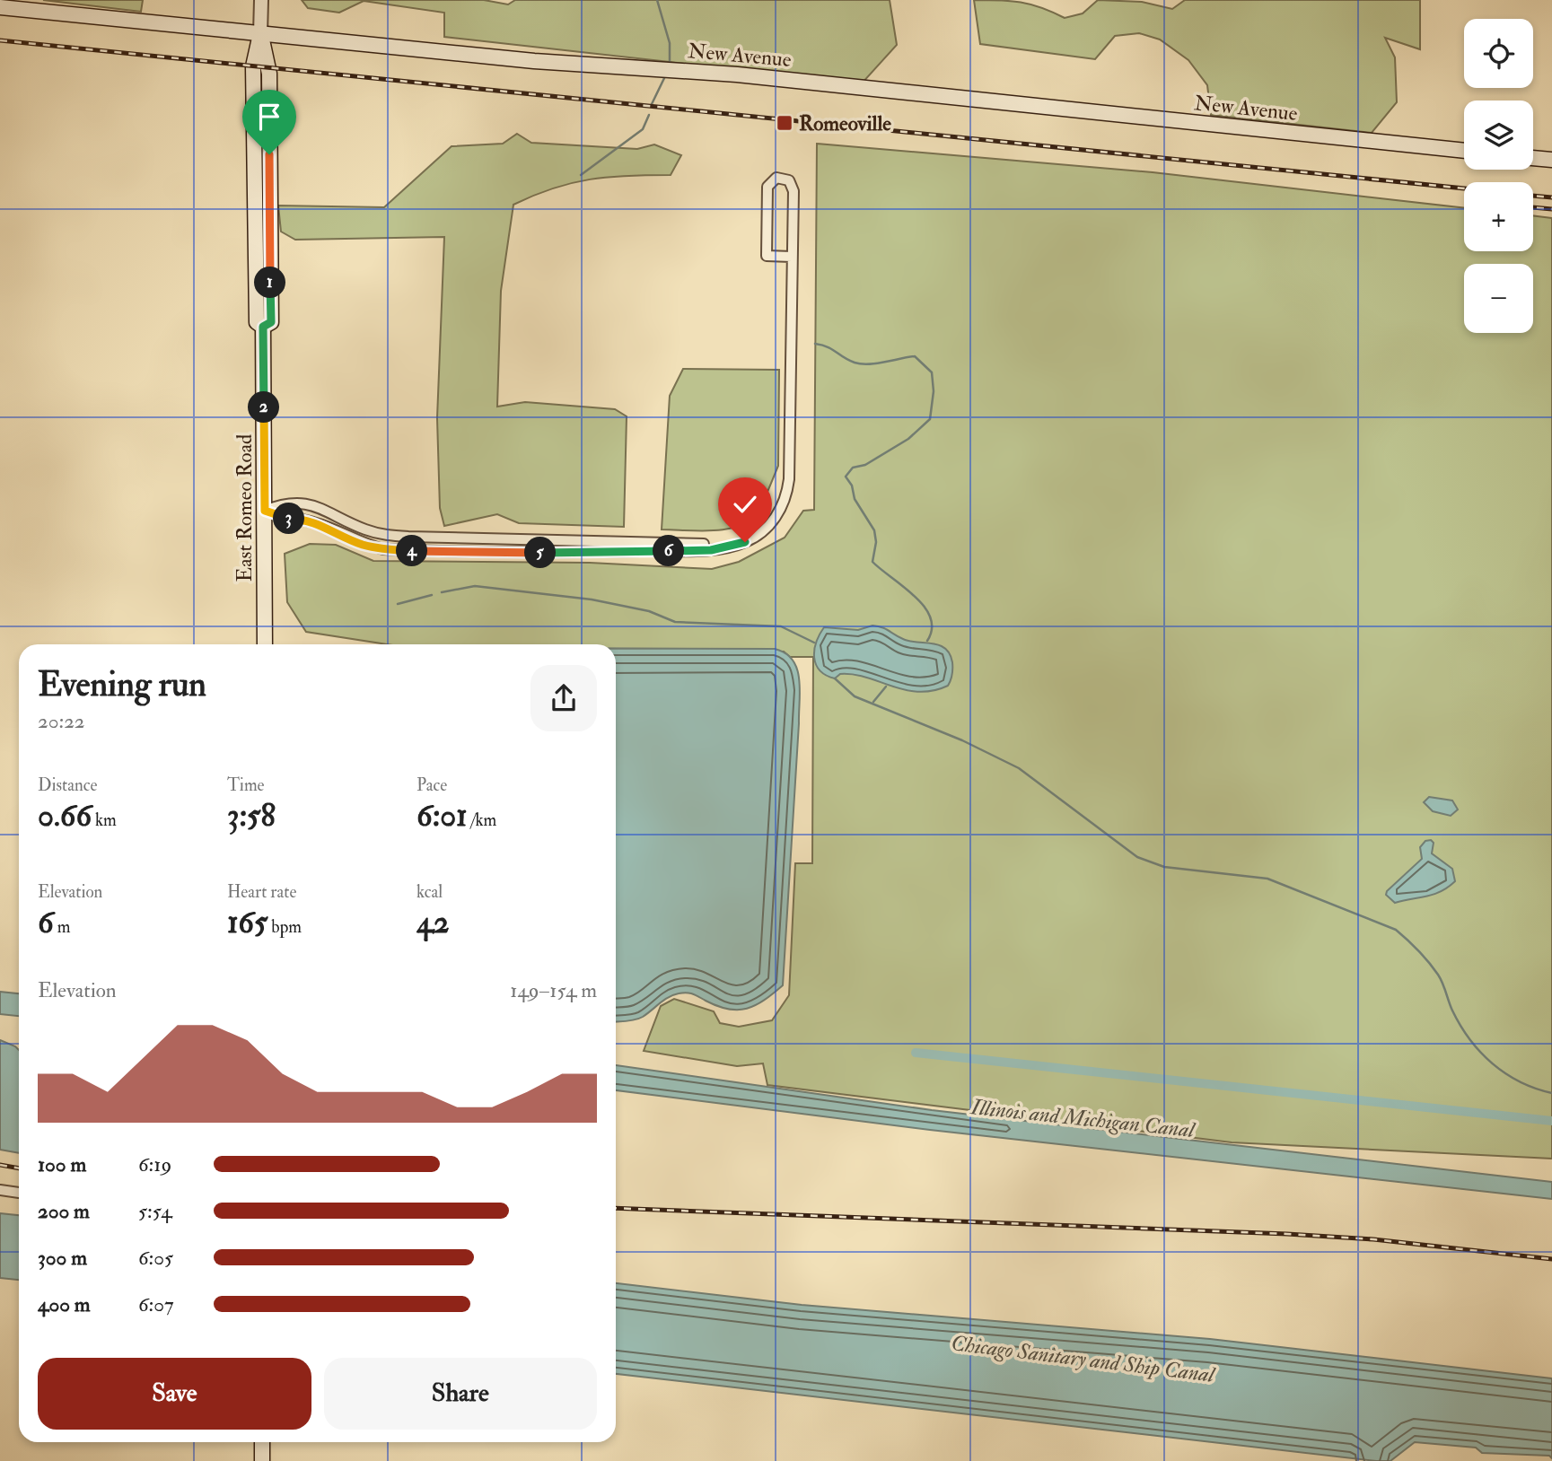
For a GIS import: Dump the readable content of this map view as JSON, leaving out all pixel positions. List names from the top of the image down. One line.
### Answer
{"streets":{"main road":["New Avenue","East Romeo Road"]},"crossings":[["New Avenue","East Romeo Road"]],"water":["Illinois and Michigan Canal","Chicago Sanitary and Ship Canal"],"places":{"transit":["Romeoville"]},"page":{"map_buttons":["+","−"],"pins":["1","2","3","4","6","5"],"heading":["Evening run","20:22"],"stats":[["Distance","0.66 km"],["Time","3:58"],["Pace","6:01 /km"],["Elevation","6 m"],["Heart rate","165 bpm"],["kcal","42"]],"chart":["Elevation","149–154 m"],"list":[{"name":"100 m","note":"6:19"},{"name":"200 m","note":"5:54"},{"name":"300 m","note":"6:05"},{"name":"400 m","note":"6:07"}],"buttons":["Save","Share"]}}
